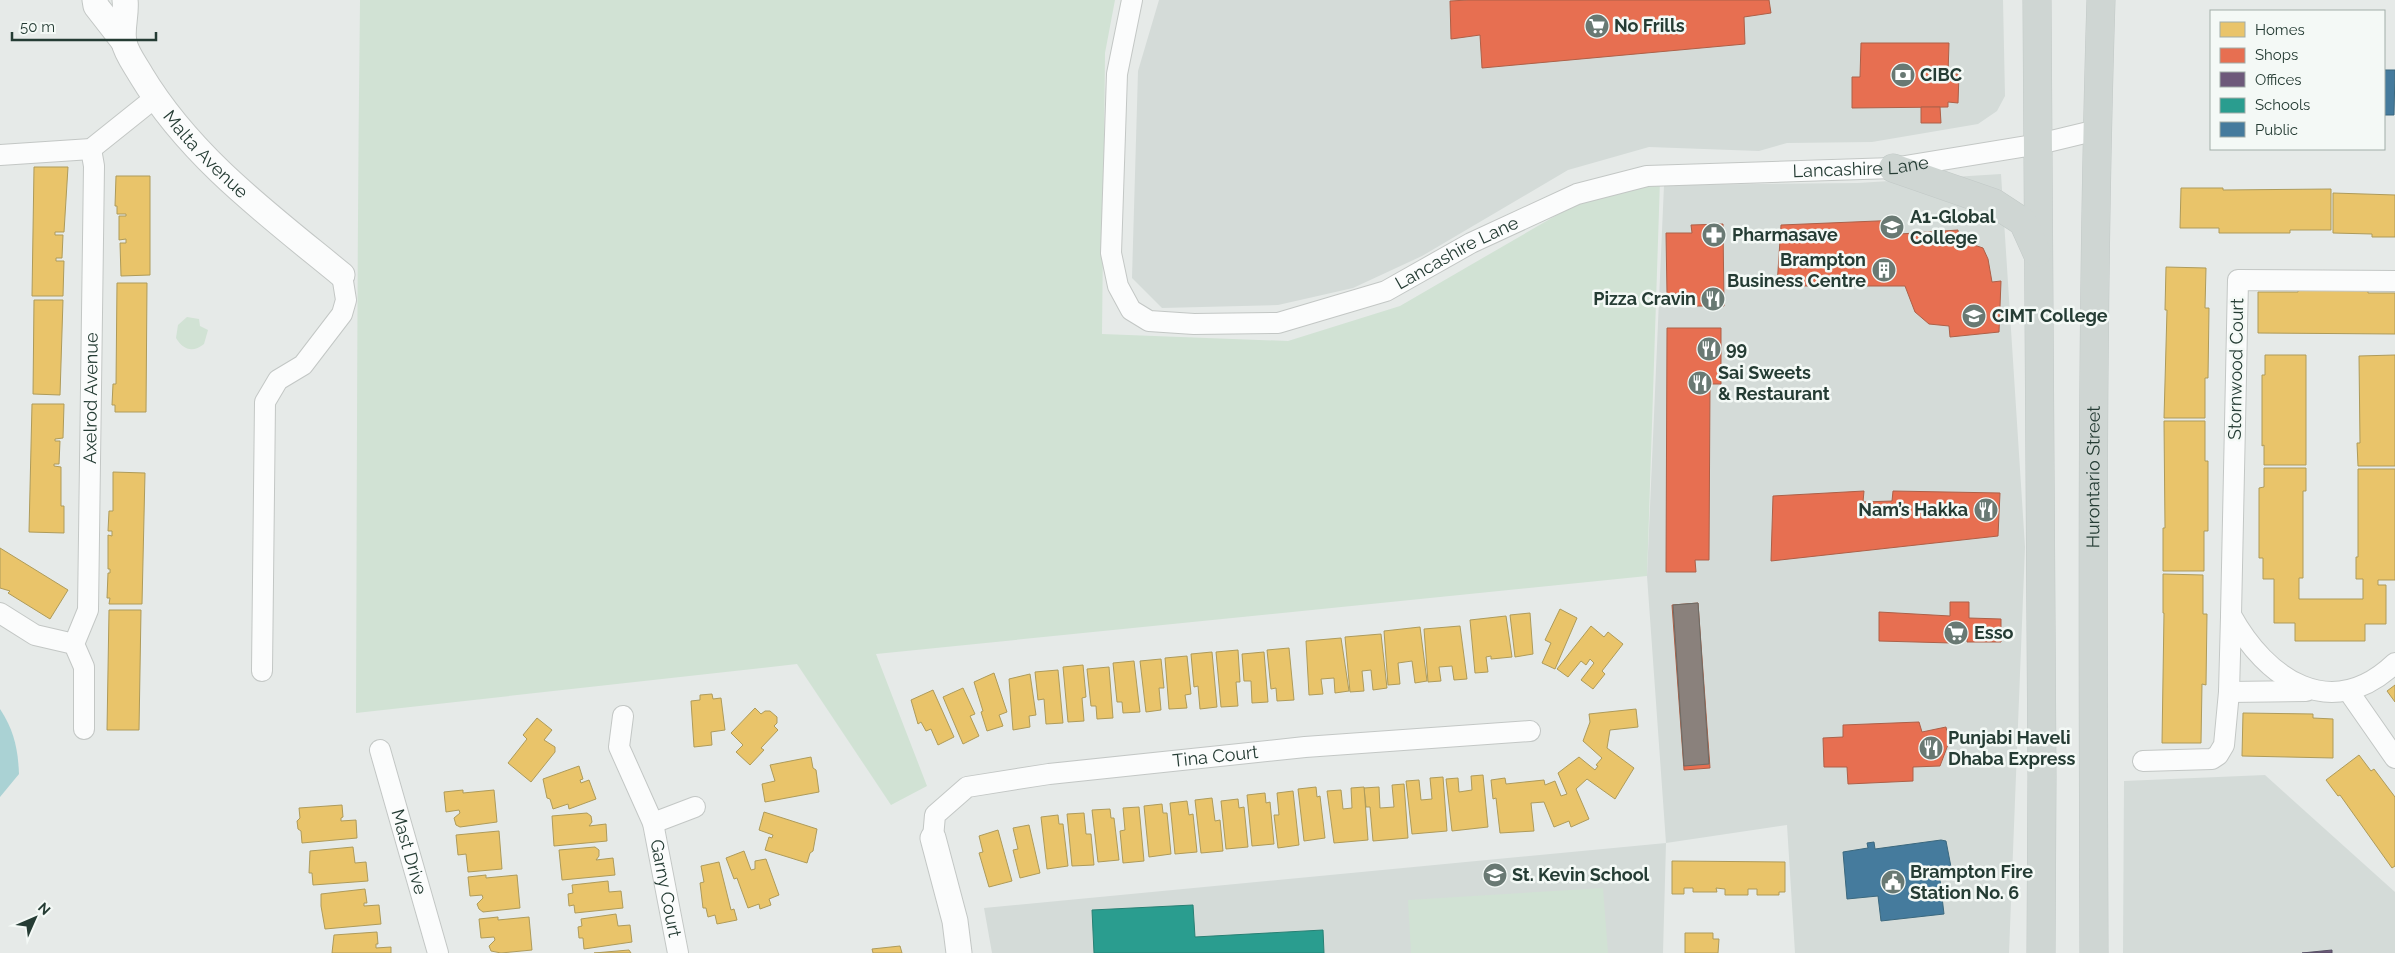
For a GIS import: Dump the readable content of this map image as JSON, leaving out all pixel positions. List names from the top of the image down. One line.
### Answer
{"streets":{"main road":["Hurontario Street"],"street":["Malta Avenue","Lancashire Lane","Stornwood Court","Axelrod Avenue","Tina Court","Mast Drive","Garny Court"]},"crossings":[["Lancashire Lane","Hurontario Street"]],"places":{"supermarket":["No Frills","Esso"],"bank":["CIBC"],"school or university":["A1-Global College","CIMT College","St. Kevin School"],"pharmacy":["Pharmasave"],"building":["Brampton Business Centre"],"restaurant":["Pizza Cravin","99","Sai Sweets & Restaurant","Nam’s Hakka","Punjabi Haveli Dhaba Express"],"public building":["Brampton Fire Station No. 6"]},"legend":["Homes","Shops","Offices","Schools","Public"],"scale_bar":"50 m","north":"top right"}
